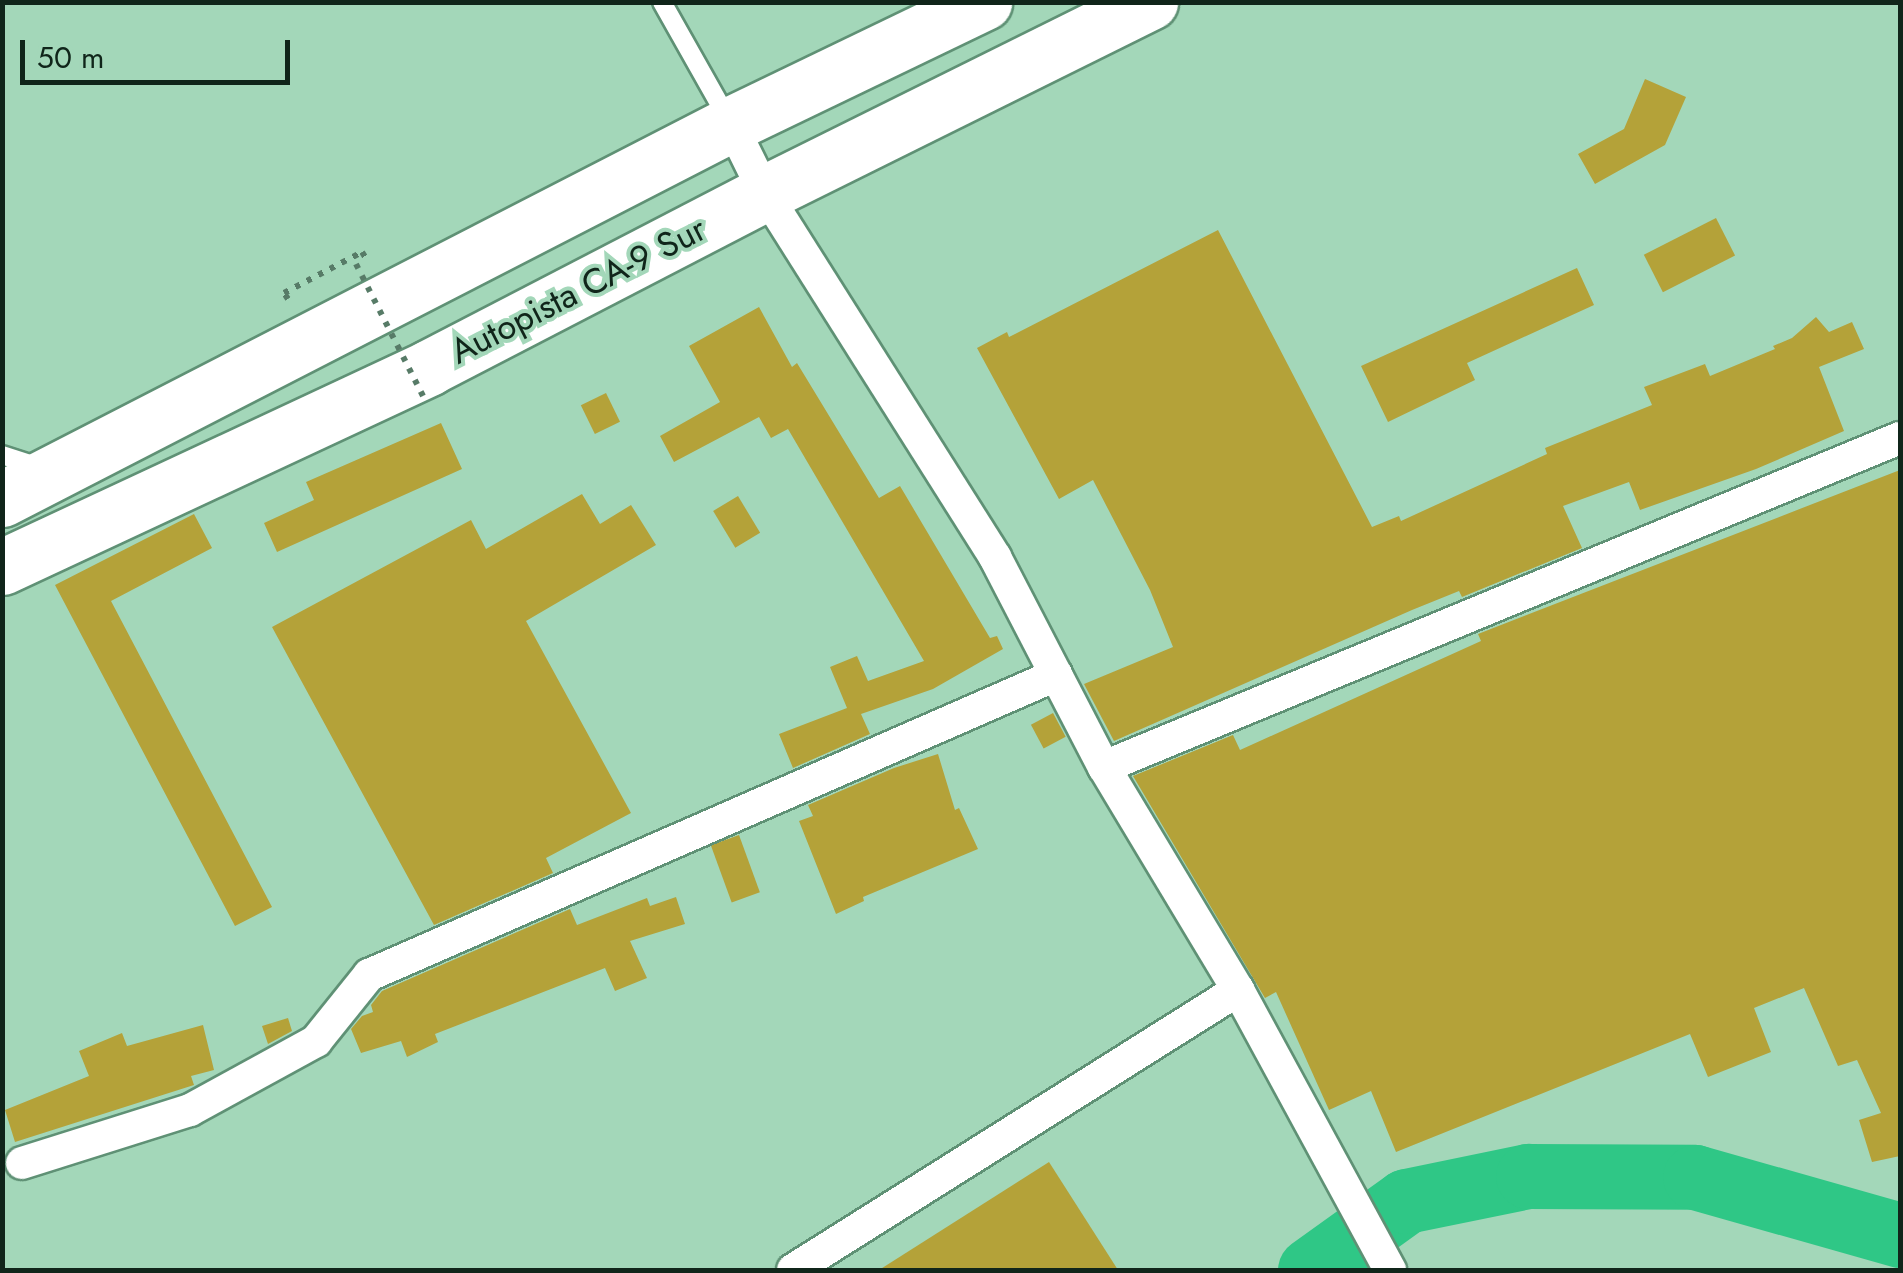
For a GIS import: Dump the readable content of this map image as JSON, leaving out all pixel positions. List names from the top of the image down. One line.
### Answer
{"streets":{"highway":["Autopista CA-9 Sur"]},"scale_bar":"50 m"}
